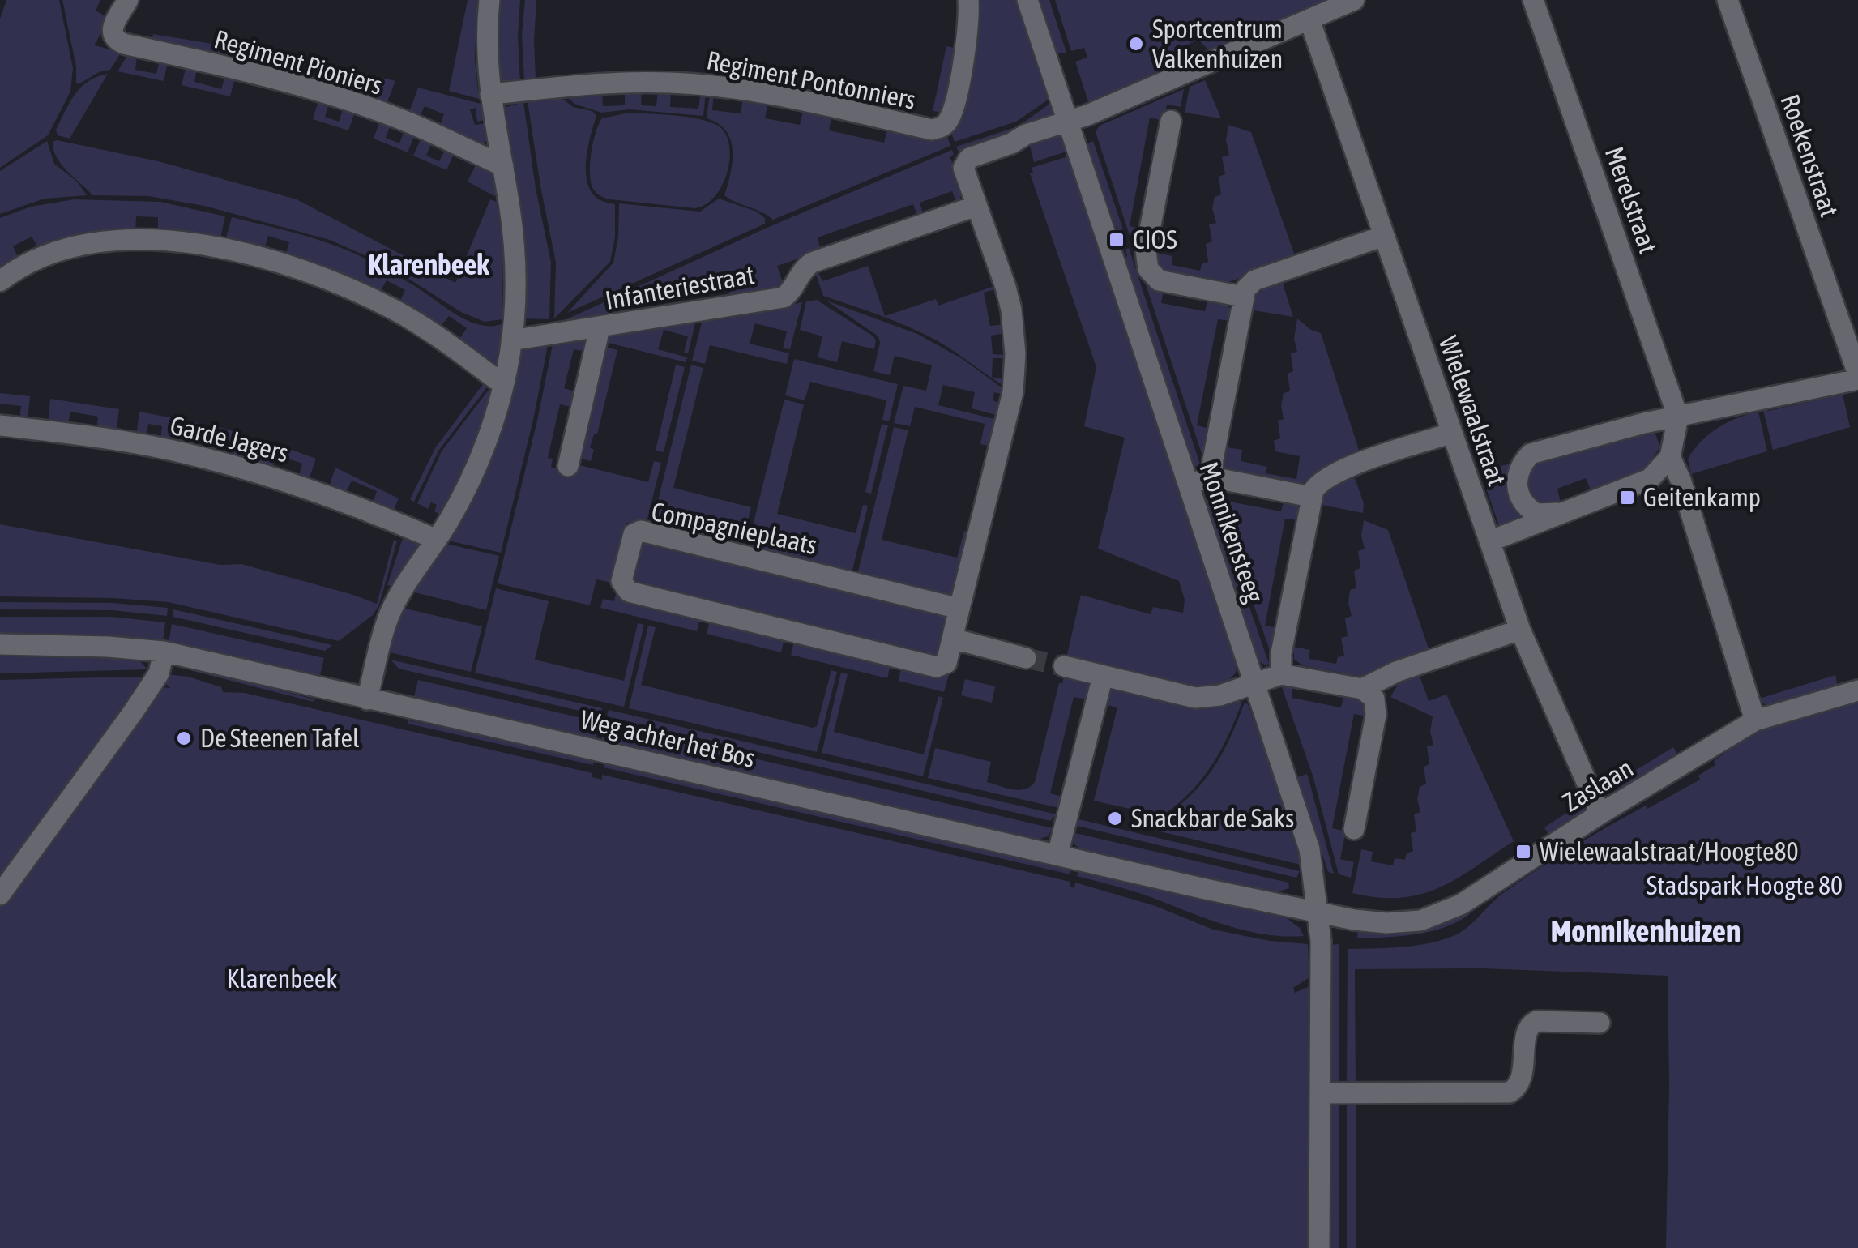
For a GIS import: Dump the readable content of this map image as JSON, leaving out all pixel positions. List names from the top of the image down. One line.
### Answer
{"streets":{"street":["Regiment Pioniers","Regiment Pontonniers","Roekenstraat","Merelstraat","Infanteriestraat","Wielewaalstraat","Garde Jagers","Compagnieplaats","Monnikensteeg","Weg achter het Bos","Zaslaan"]},"crossings":[["Wielewaalstraat","Zaslaan"],["Monnikensteeg","Weg achter het Bos"],["Monnikensteeg","Zaslaan"],["Weg achter het Bos","Zaslaan"]],"districts":["Klarenbeek","Monnikenhuizen"],"parks":["Stadspark Hoogte 80","Klarenbeek"],"places":{"other":["Sportcentrum Valkenhuizen","De Steenen Tafel","Snackbar de Saks"],"transit":["CIOS","Geitenkamp","Wielewaalstraat/Hoogte80"]}}
